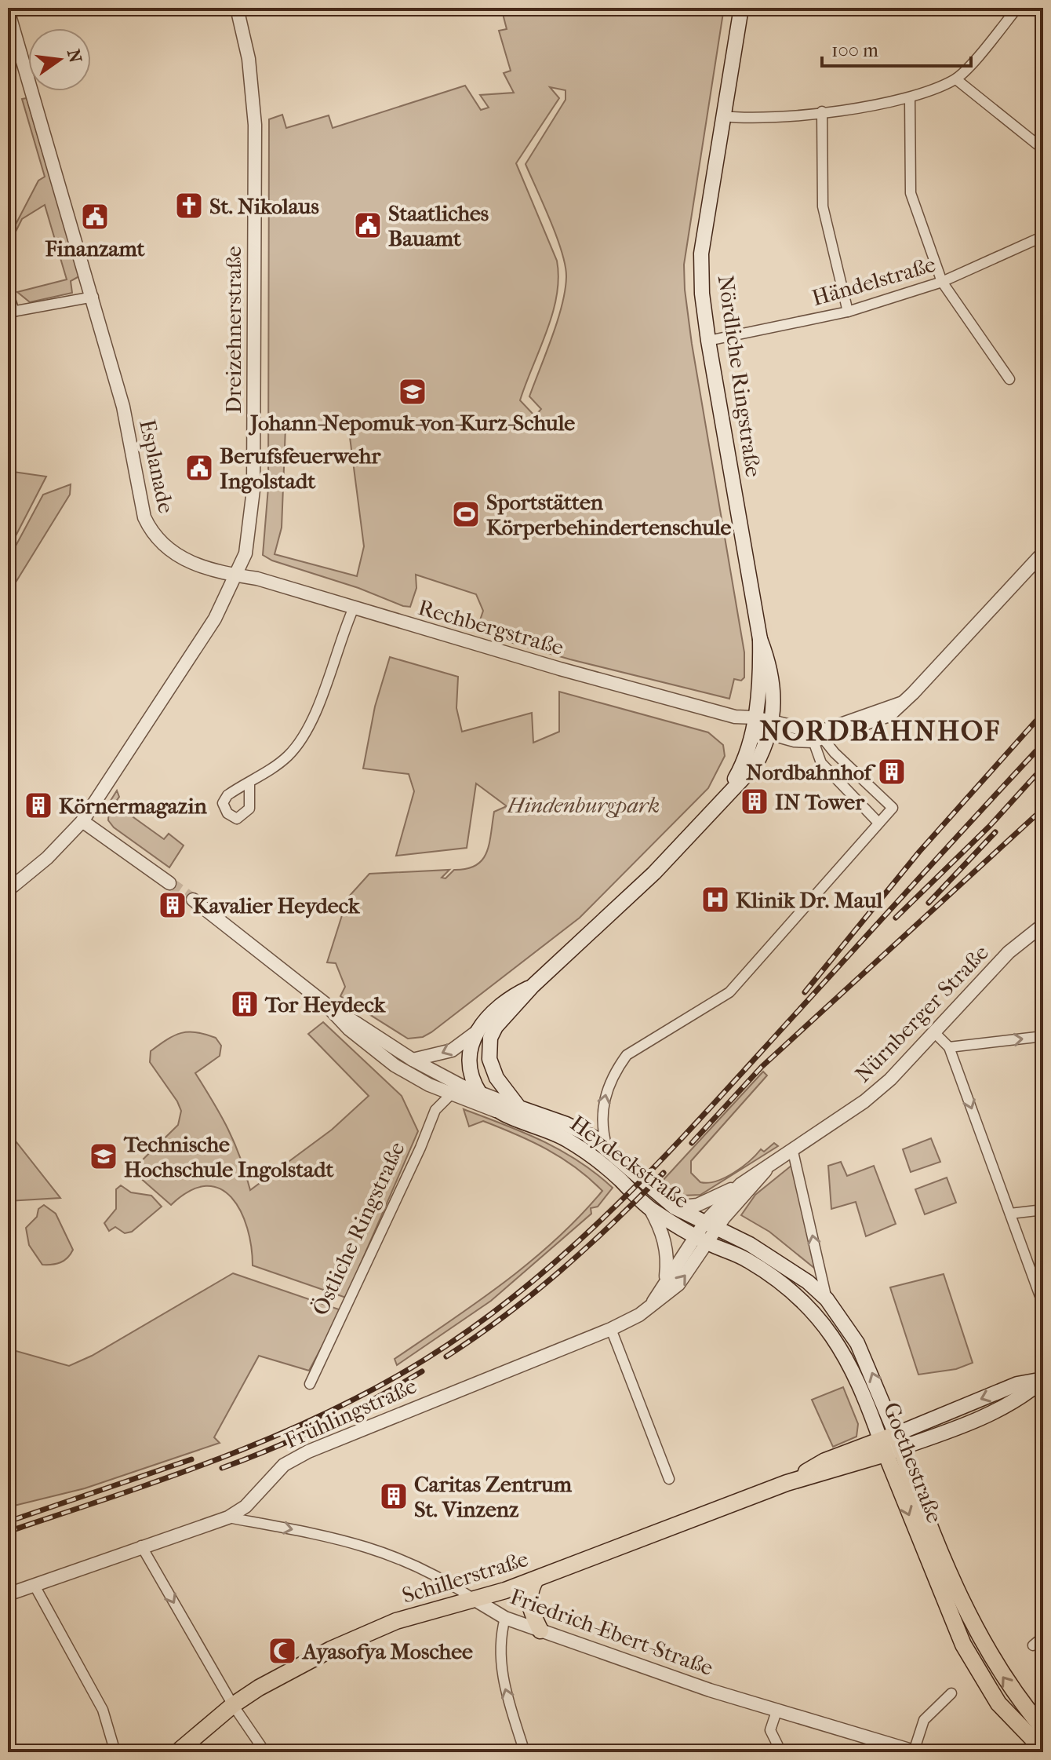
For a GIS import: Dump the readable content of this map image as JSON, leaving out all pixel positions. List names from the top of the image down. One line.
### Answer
{"streets":{"main road":["Nördliche Ringstraße","Heydeckstraße","Goethestraße","Schillerstraße"],"street":["Händelstraße","Dreizehnerstraße","Esplanade","Rechbergstraße","Nürnberger Straße","Östliche Ringstraße","Frühlingstraße","Friedrich-Ebert-Straße"]},"crossings":[["Händelstraße","Nördliche Ringstraße"],["Dreizehnerstraße","Esplanade"],["Dreizehnerstraße","Rechbergstraße"],["Nördliche Ringstraße","Rechbergstraße"],["Esplanade","Rechbergstraße"],["Nürnberger Straße","Heydeckstraße"],["Nürnberger Straße","Goethestraße"],["Heydeckstraße","Östliche Ringstraße"],["Heydeckstraße","Frühlingstraße"],["Heydeckstraße","Goethestraße"],["Frühlingstraße","Goethestraße"],["Frühlingstraße","Friedrich-Ebert-Straße"],["Goethestraße","Schillerstraße"],["Schillerstraße","Friedrich-Ebert-Straße"]],"one_way":["Friedrich-Ebert-Straße"],"districts":["NORDBAHNHOF"],"parks":["Hindenburgpark"],"places":{"church":["St. Nikolaus"],"public building":["Finanzamt","Staatliches Bauamt","Berufsfeuerwehr Ingolstadt"],"school or university":["Johann-Nepomuk-von-Kurz-Schule","Technische Hochschule Ingolstadt"],"sports":["Sportstätten Körperbehindertenschule"],"building":["Nordbahnhof","IN Tower","Körnermagazin","Kavalier Heydeck","Tor Heydeck","Caritas Zentrum St. Vinzenz"],"hospital":["Klinik Dr. Maul"],"mosque":["Ayasofya Moschee"]},"scale_bar":"100 m","north":"right"}
